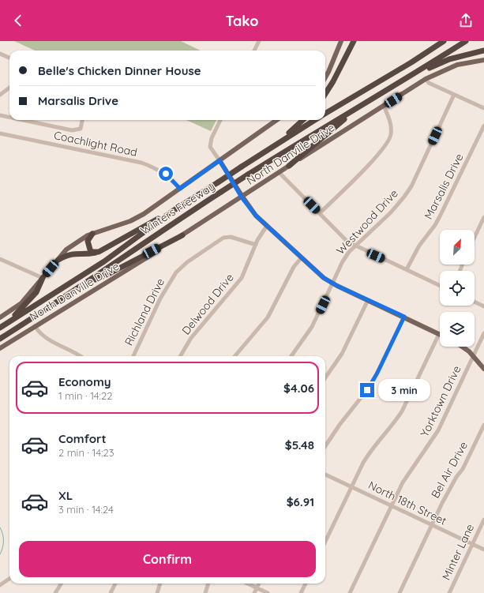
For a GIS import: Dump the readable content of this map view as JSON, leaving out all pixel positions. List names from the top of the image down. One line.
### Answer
{"streets":{"highway":["Winters Freeway"],"main road":["North Danville Drive"],"street":["Coachlight Road","Marsalis Drive","Westwood Drive","Delwood Drive","Richland Drive","Yorktown Drive","Bel Air Drive","North 18th Street","Minter Lane"]},"crossings":[["Delwood Drive","Richland Drive"],["Yorktown Drive","North 18th Street"],["Bel Air Drive","North 18th Street"],["North 18th Street","Minter Lane"]],"north":"top right","page":{"header":"Tako","banner":["Belle's Chicken Dinner House","Marsalis Drive"],"list":[{"name":"Economy","note":"1 min · 14:22","value":"$4.06"},{"name":"Comfort","note":"2 min · 14:23","value":"$5.48"},{"name":"XL","note":"3 min · 14:24","value":"$6.91"}],"bubble":"3 min","buttons":"Confirm"}}
